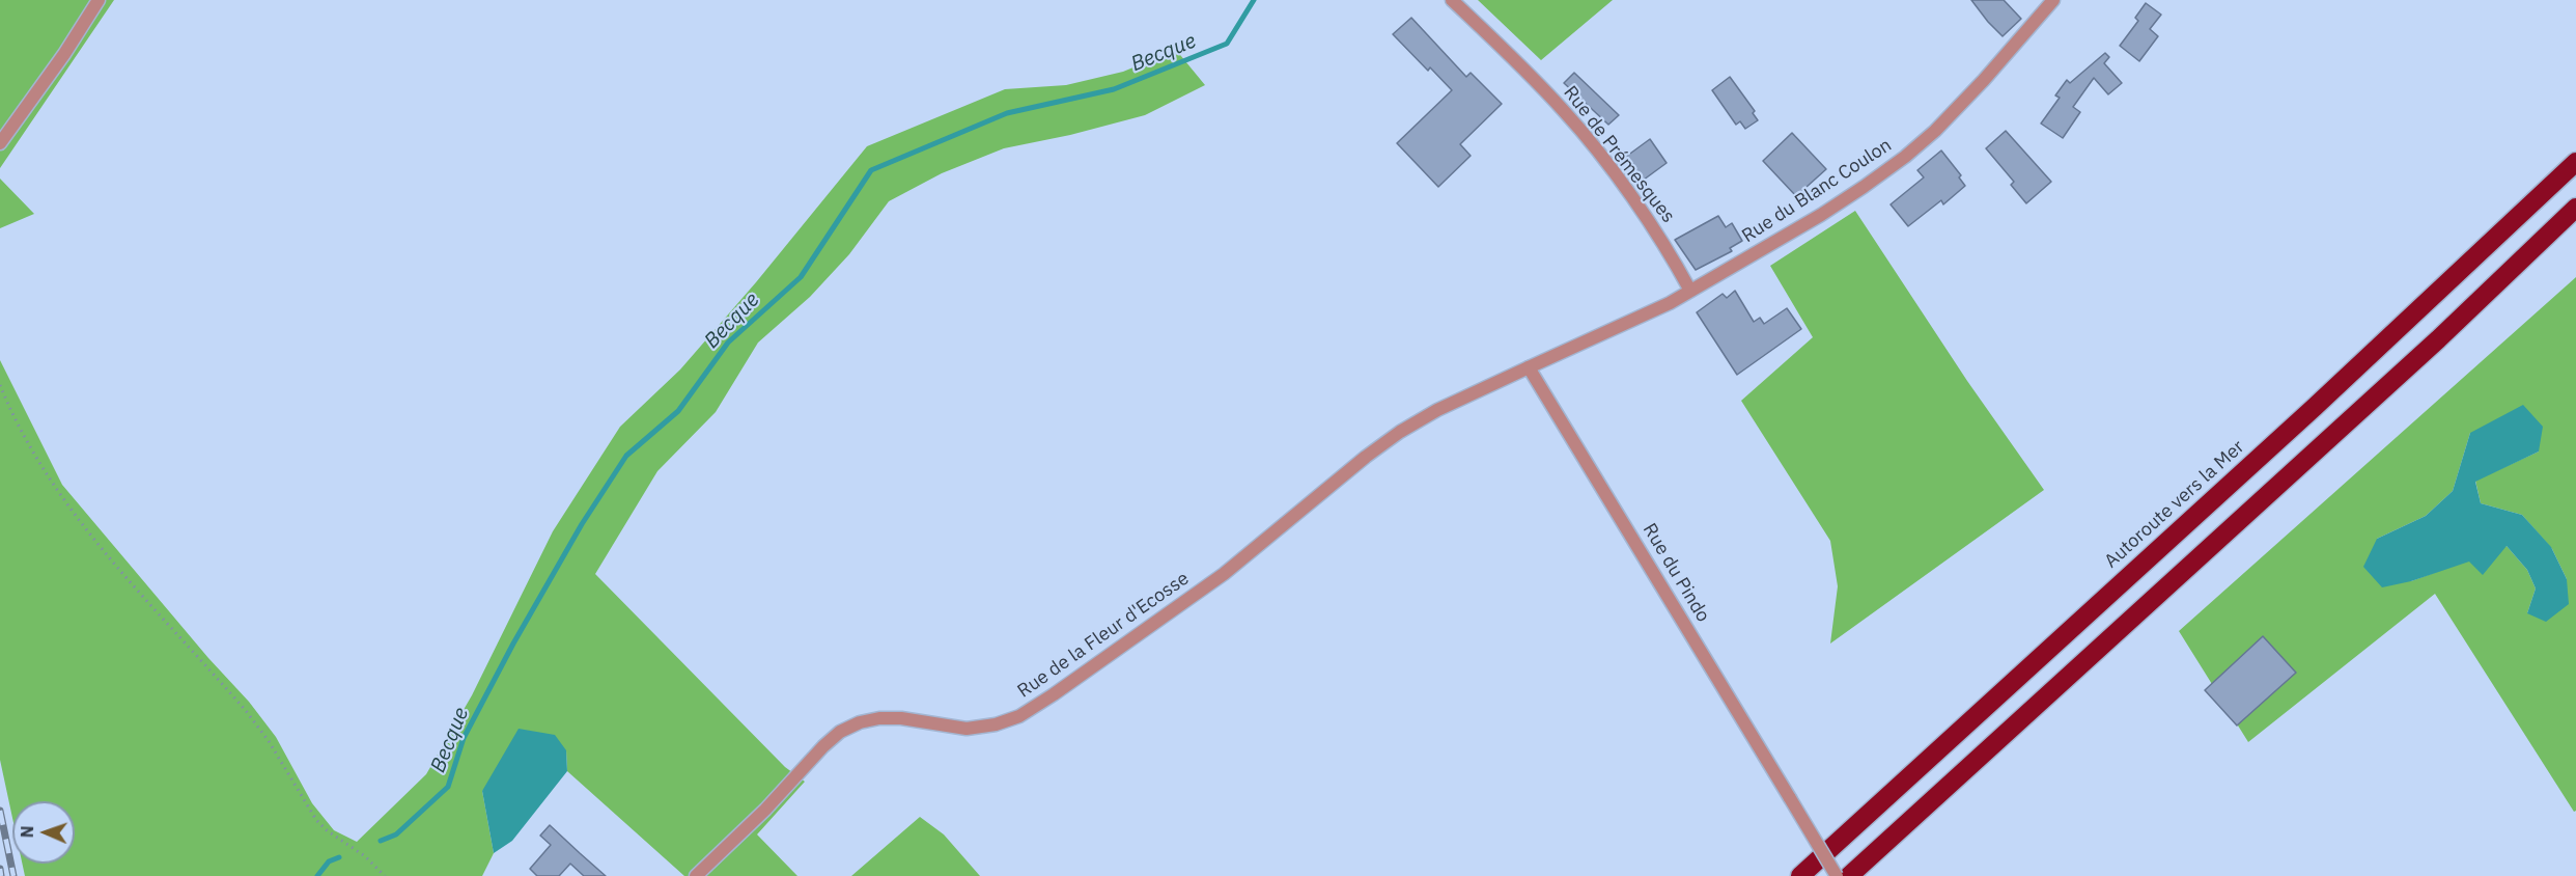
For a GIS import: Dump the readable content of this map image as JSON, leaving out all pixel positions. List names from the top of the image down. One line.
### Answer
{"streets":{"highway":["Autoroute vers la Mer"],"street":["Rue de Prémesques","Rue du Blanc Coulon","Rue du Pindo","Rue de la Fleur d'Ecosse"]},"crossings":[["Rue de Prémesques","Rue du Blanc Coulon"],["Rue du Blanc Coulon","Rue du Pindo"],["Rue du Blanc Coulon","Rue de la Fleur d'Ecosse"],["Rue du Pindo","Rue de la Fleur d'Ecosse"]],"water":["Becque"],"north":"left"}
